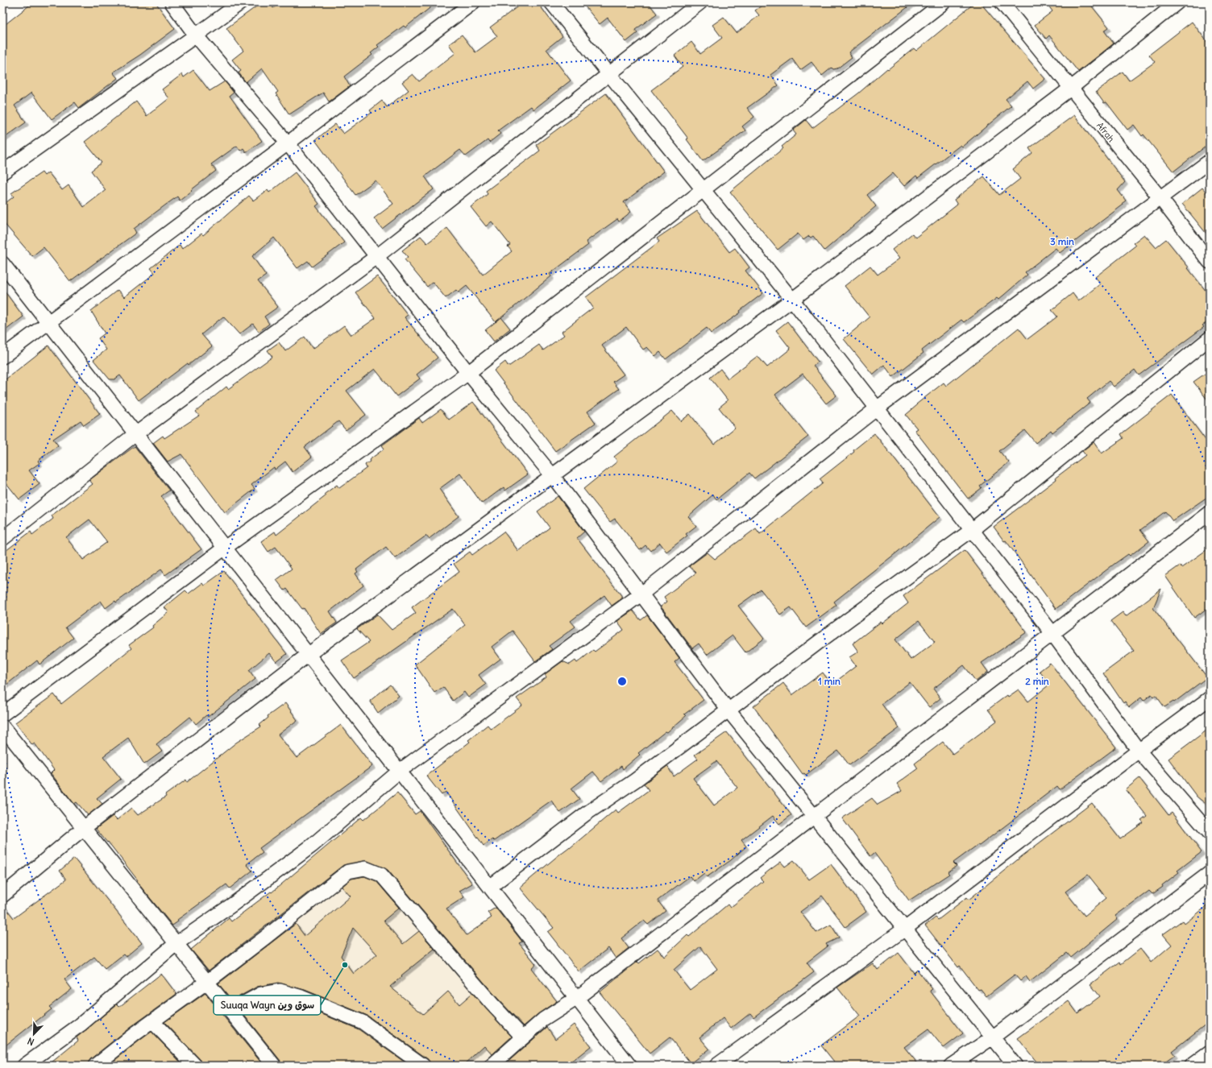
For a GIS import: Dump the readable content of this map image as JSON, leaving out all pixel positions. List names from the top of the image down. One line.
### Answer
{"streets":{"street":["Afrah"]},"places":["Suuqa Wayn سوق وين"],"north":"bottom left","rings":["3 min","1 min","2 min"]}
